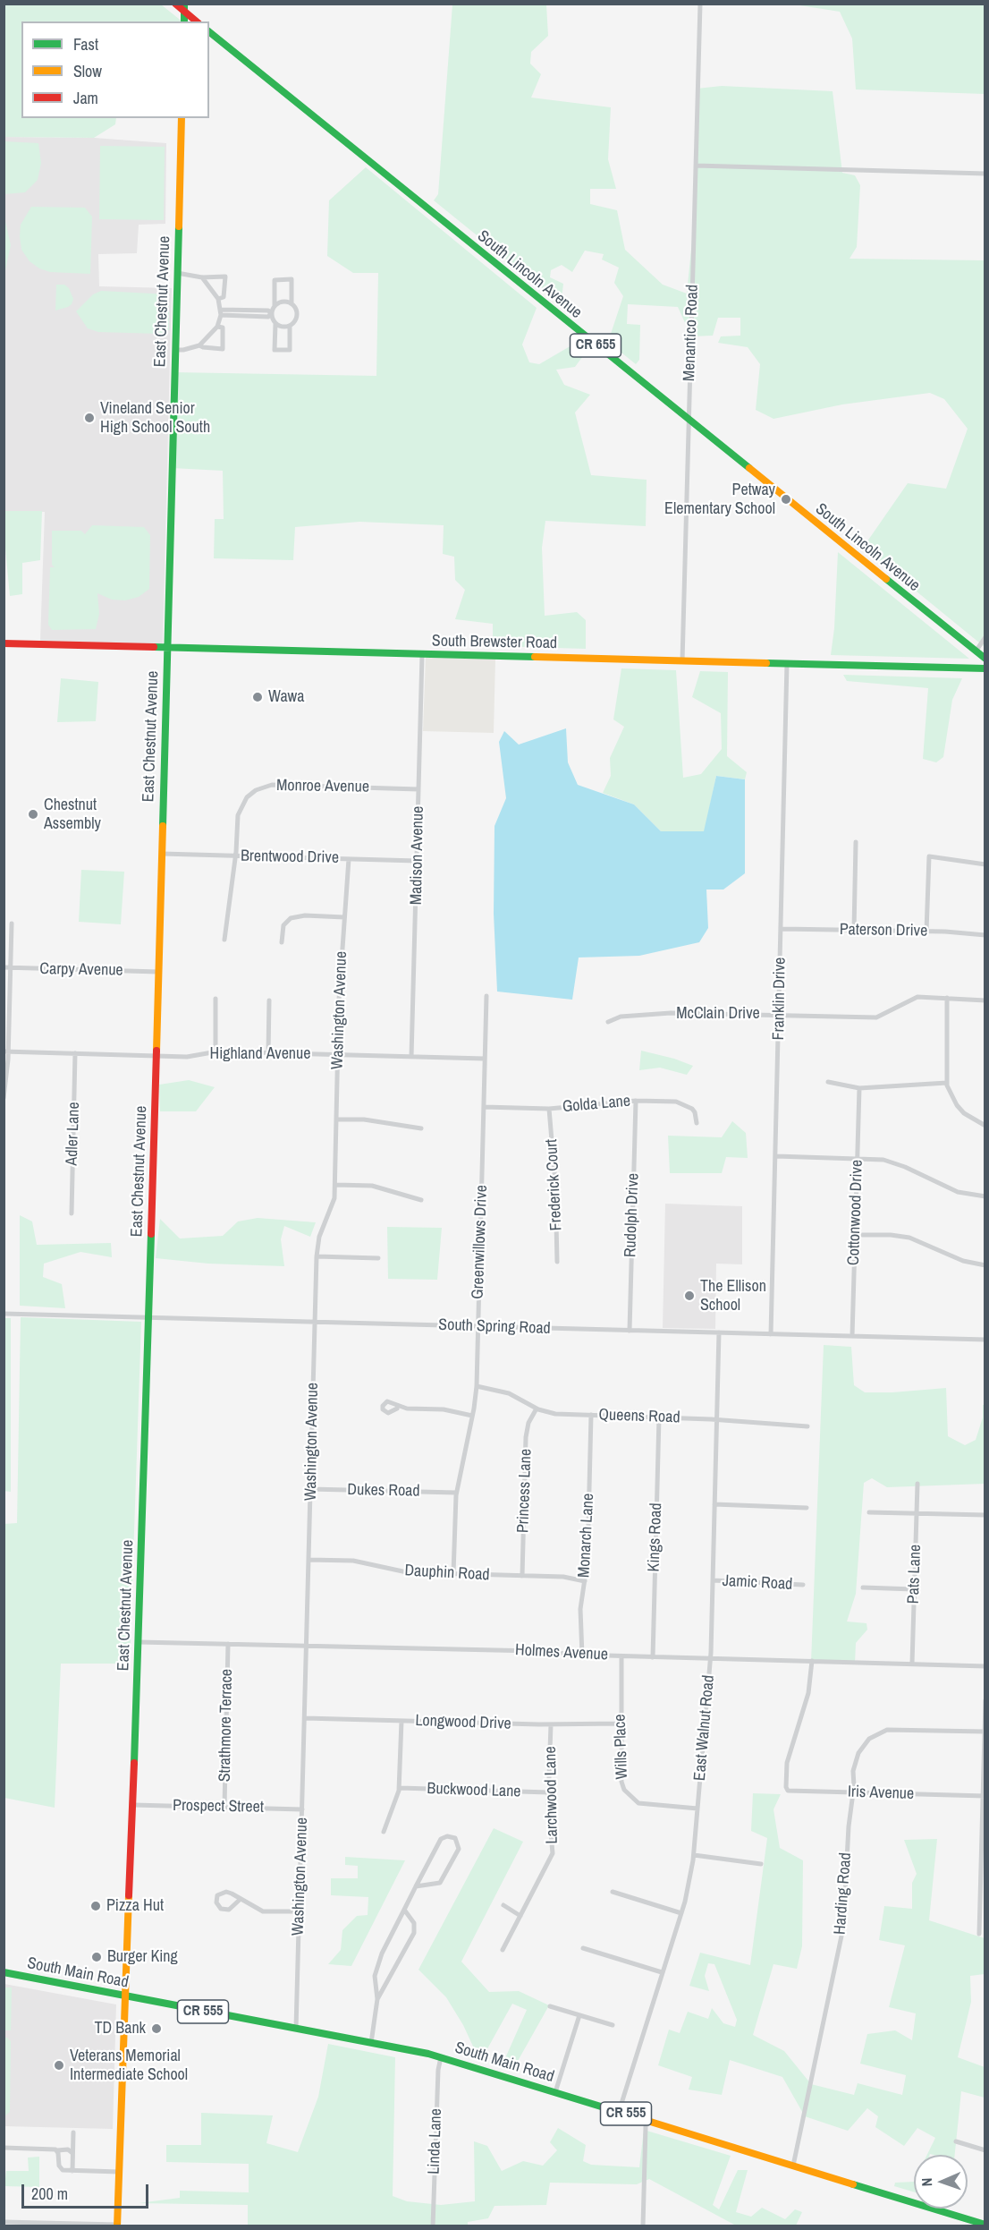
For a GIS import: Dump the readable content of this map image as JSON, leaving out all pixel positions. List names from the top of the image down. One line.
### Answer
{"streets":{"main road":["South Lincoln Avenue","East Chestnut Avenue","CR 655","South Brewster Road","South Main Road","CR 555"],"street":["Menantico Road","Monroe Avenue","Madison Avenue","Brentwood Drive","Paterson Drive","Carpy Avenue","Franklin Drive","Washington Avenue","McClain Drive","Highland Avenue","Golda Lane","Adler Lane","Frederick Court","Cottonwood Drive","Rudolph Drive","Greenwillows Drive","South Spring Road","Queens Road","Dukes Road","Princess Lane","Monarch Lane","Kings Road","Dauphin Road","Pats Lane","Jamic Road","Holmes Avenue","Longwood Drive","Strathmore Terrace","East Walnut Road","Wills Place","Buckwood Lane","Iris Avenue","Larchwood Lane","Prospect Street","Harding Road","Linda Lane"]},"crossings":[["South Lincoln Avenue","Menantico Road"],["East Chestnut Avenue","South Brewster Road"],["East Chestnut Avenue","Brentwood Drive"],["East Chestnut Avenue","Carpy Avenue"],["East Chestnut Avenue","Highland Avenue"],["East Chestnut Avenue","South Spring Road"],["East Chestnut Avenue","Holmes Avenue"],["East Chestnut Avenue","Prospect Street"],["East Chestnut Avenue","South Main Road"],["Menantico Road","South Brewster Road"],["South Brewster Road","Madison Avenue"],["South Brewster Road","Franklin Drive"],["Monroe Avenue","Madison Avenue"],["Monroe Avenue","Brentwood Drive"],["Madison Avenue","Brentwood Drive"],["Madison Avenue","Highland Avenue"],["Brentwood Drive","Washington Avenue"],["Paterson Drive","Franklin Drive"],["Franklin Drive","McClain Drive"],["Franklin Drive","South Spring Road"],["Washington Avenue","Highland Avenue"],["Washington Avenue","South Spring Road"],["Washington Avenue","Dukes Road"],["Washington Avenue","Dauphin Road"],["Washington Avenue","Holmes Avenue"],["Washington Avenue","Longwood Drive"],["Washington Avenue","Prospect Street"],["Washington Avenue","South Main Road"],["Highland Avenue","Adler Lane"],["Highland Avenue","Greenwillows Drive"],["Golda Lane","Frederick Court"],["Golda Lane","Rudolph Drive"],["Golda Lane","Greenwillows Drive"],["Cottonwood Drive","South Spring Road"],["Rudolph Drive","South Spring Road"],["Greenwillows Drive","South Spring Road"],["Greenwillows Drive","Queens Road"],["Greenwillows Drive","Dukes Road"],["Greenwillows Drive","Dauphin Road"],["South Spring Road","East Walnut Road"],["Queens Road","Princess Lane"],["Queens Road","Monarch Lane"],["Queens Road","Kings Road"],["Queens Road","East Walnut Road"],["Princess Lane","Dauphin Road"],["Monarch Lane","Dauphin Road"],["Monarch Lane","Holmes Avenue"],["Kings Road","Holmes Avenue"],["Pats Lane","Holmes Avenue"],["Jamic Road","East Walnut Road"],["Holmes Avenue","Strathmore Terrace"],["Holmes Avenue","East Walnut Road"],["Holmes Avenue","Wills Place"],["Holmes Avenue","Iris Avenue"],["Longwood Drive","Wills Place"],["Longwood Drive","Larchwood Lane"],["Strathmore Terrace","Prospect Street"],["East Walnut Road","Wills Place"],["East Walnut Road","South Main Road"],["Buckwood Lane","Larchwood Lane"],["Iris Avenue","Harding Road"],["Harding Road","South Main Road"],["South Main Road","Linda Lane"]],"places":["Vineland Senior High School South","Petway Elementary School","Wawa","Chestnut Assembly","The Ellison School","Pizza Hut","Burger King","TD Bank","Veterans Memorial Intermediate School"],"legend":["Fast","Slow","Jam"],"scale_bar":"200 m","north":"left"}
